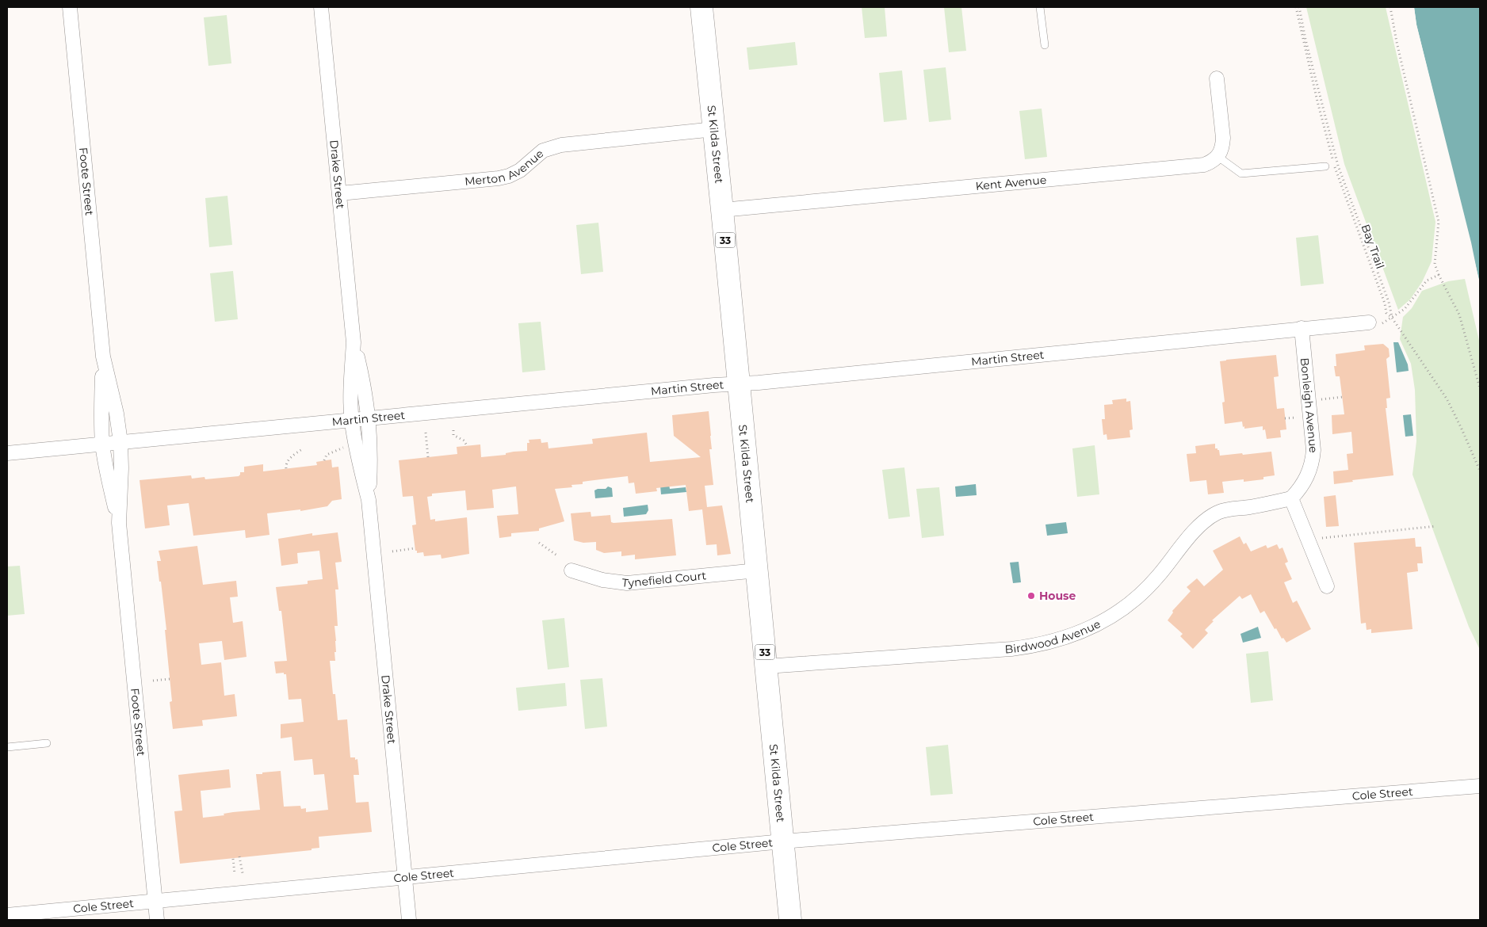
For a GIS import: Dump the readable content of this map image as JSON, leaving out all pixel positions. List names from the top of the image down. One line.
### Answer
{"streets":{"main road":["St Kilda Street","33"],"street":["Merton Avenue","Drake Street","Foote Street","Kent Avenue","Martin Street","Bonleigh Avenue","Tynefield Court","Birdwood Avenue","Cole Street"],"path":["Bay Trail"]},"crossings":[["St Kilda Street","Merton Avenue"],["St Kilda Street","Kent Avenue"],["St Kilda Street","Martin Street"],["St Kilda Street","Tynefield Court"],["St Kilda Street","Birdwood Avenue"],["St Kilda Street","Cole Street"],["Merton Avenue","Drake Street"],["Drake Street","Martin Street"],["Drake Street","Cole Street"],["Foote Street","Martin Street"],["Foote Street","Cole Street"],["Martin Street","Bonleigh Avenue"],["Bonleigh Avenue","Birdwood Avenue"]],"places":["House"]}
